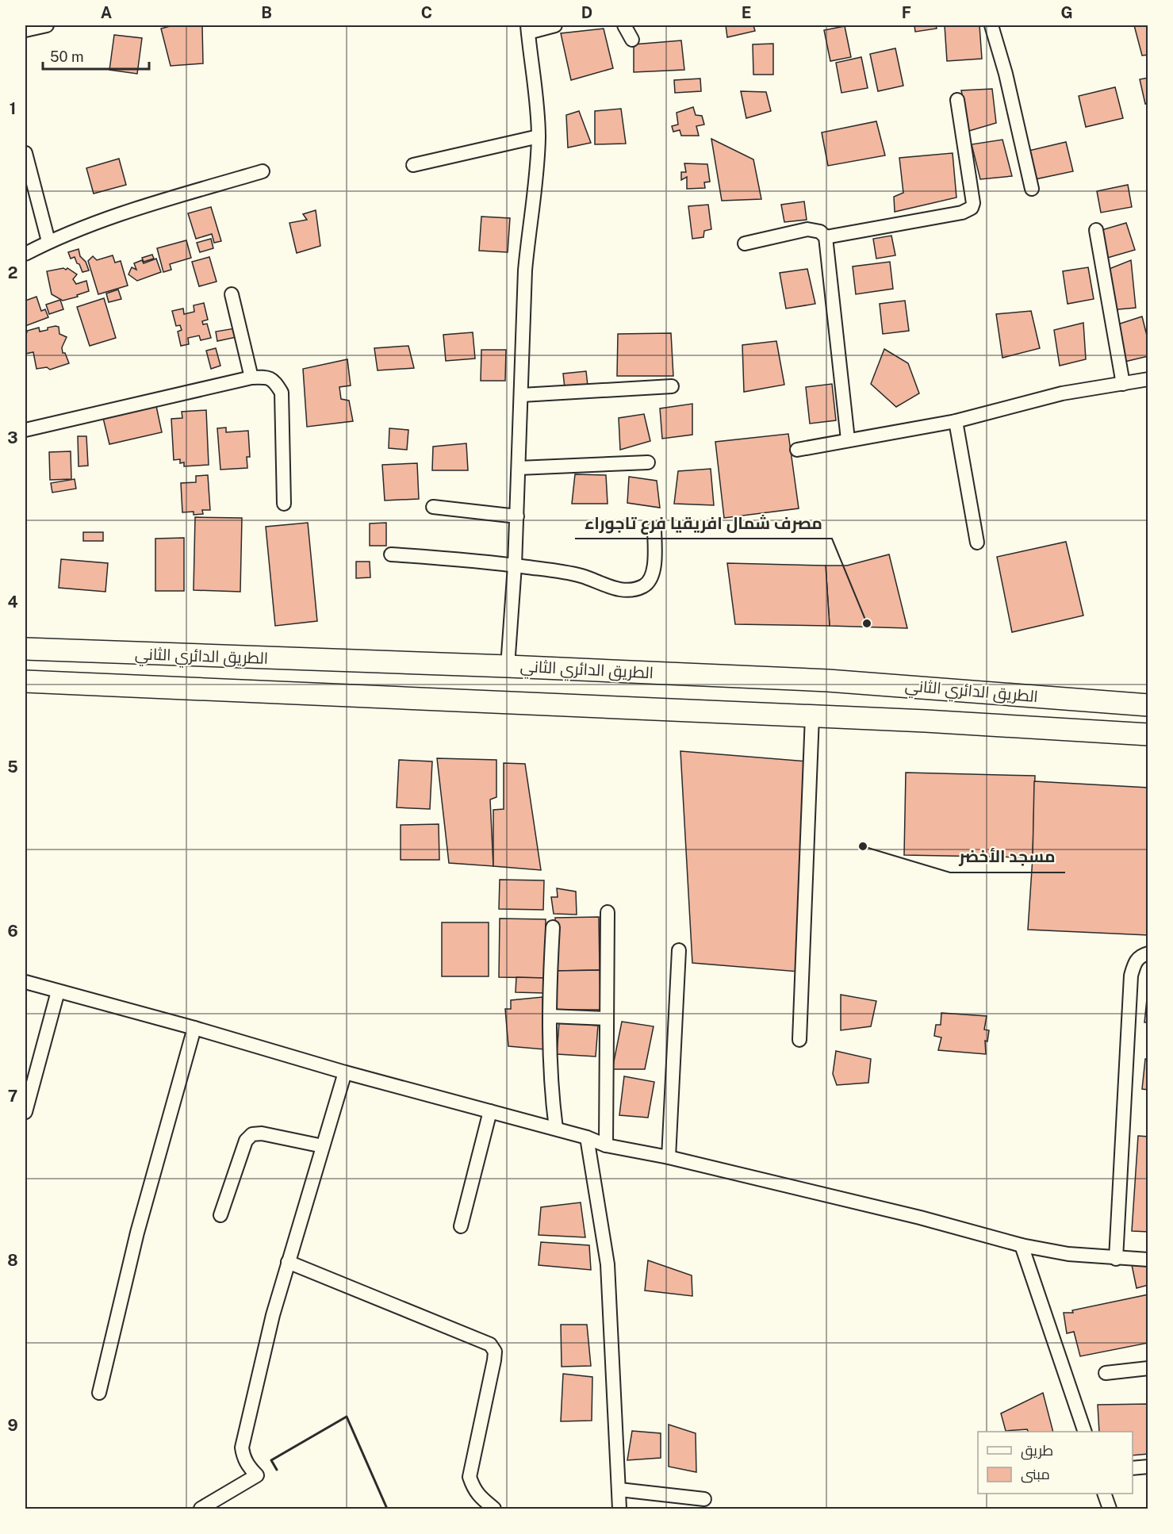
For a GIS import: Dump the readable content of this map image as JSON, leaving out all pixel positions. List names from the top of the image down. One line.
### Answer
{"streets":{"highway":["الطريق الدائري الثاني"]},"places":["مصرف شمال افريقيا فرع تاجوراء","مسجد الأخضر"],"legend":["طريق","مبنى"],"scale_bar":"50 m","grid":{"columns":["A","B","C","D","E","F","G"],"rows":["1","2","3","4","5","6","7","8","9"]}}
